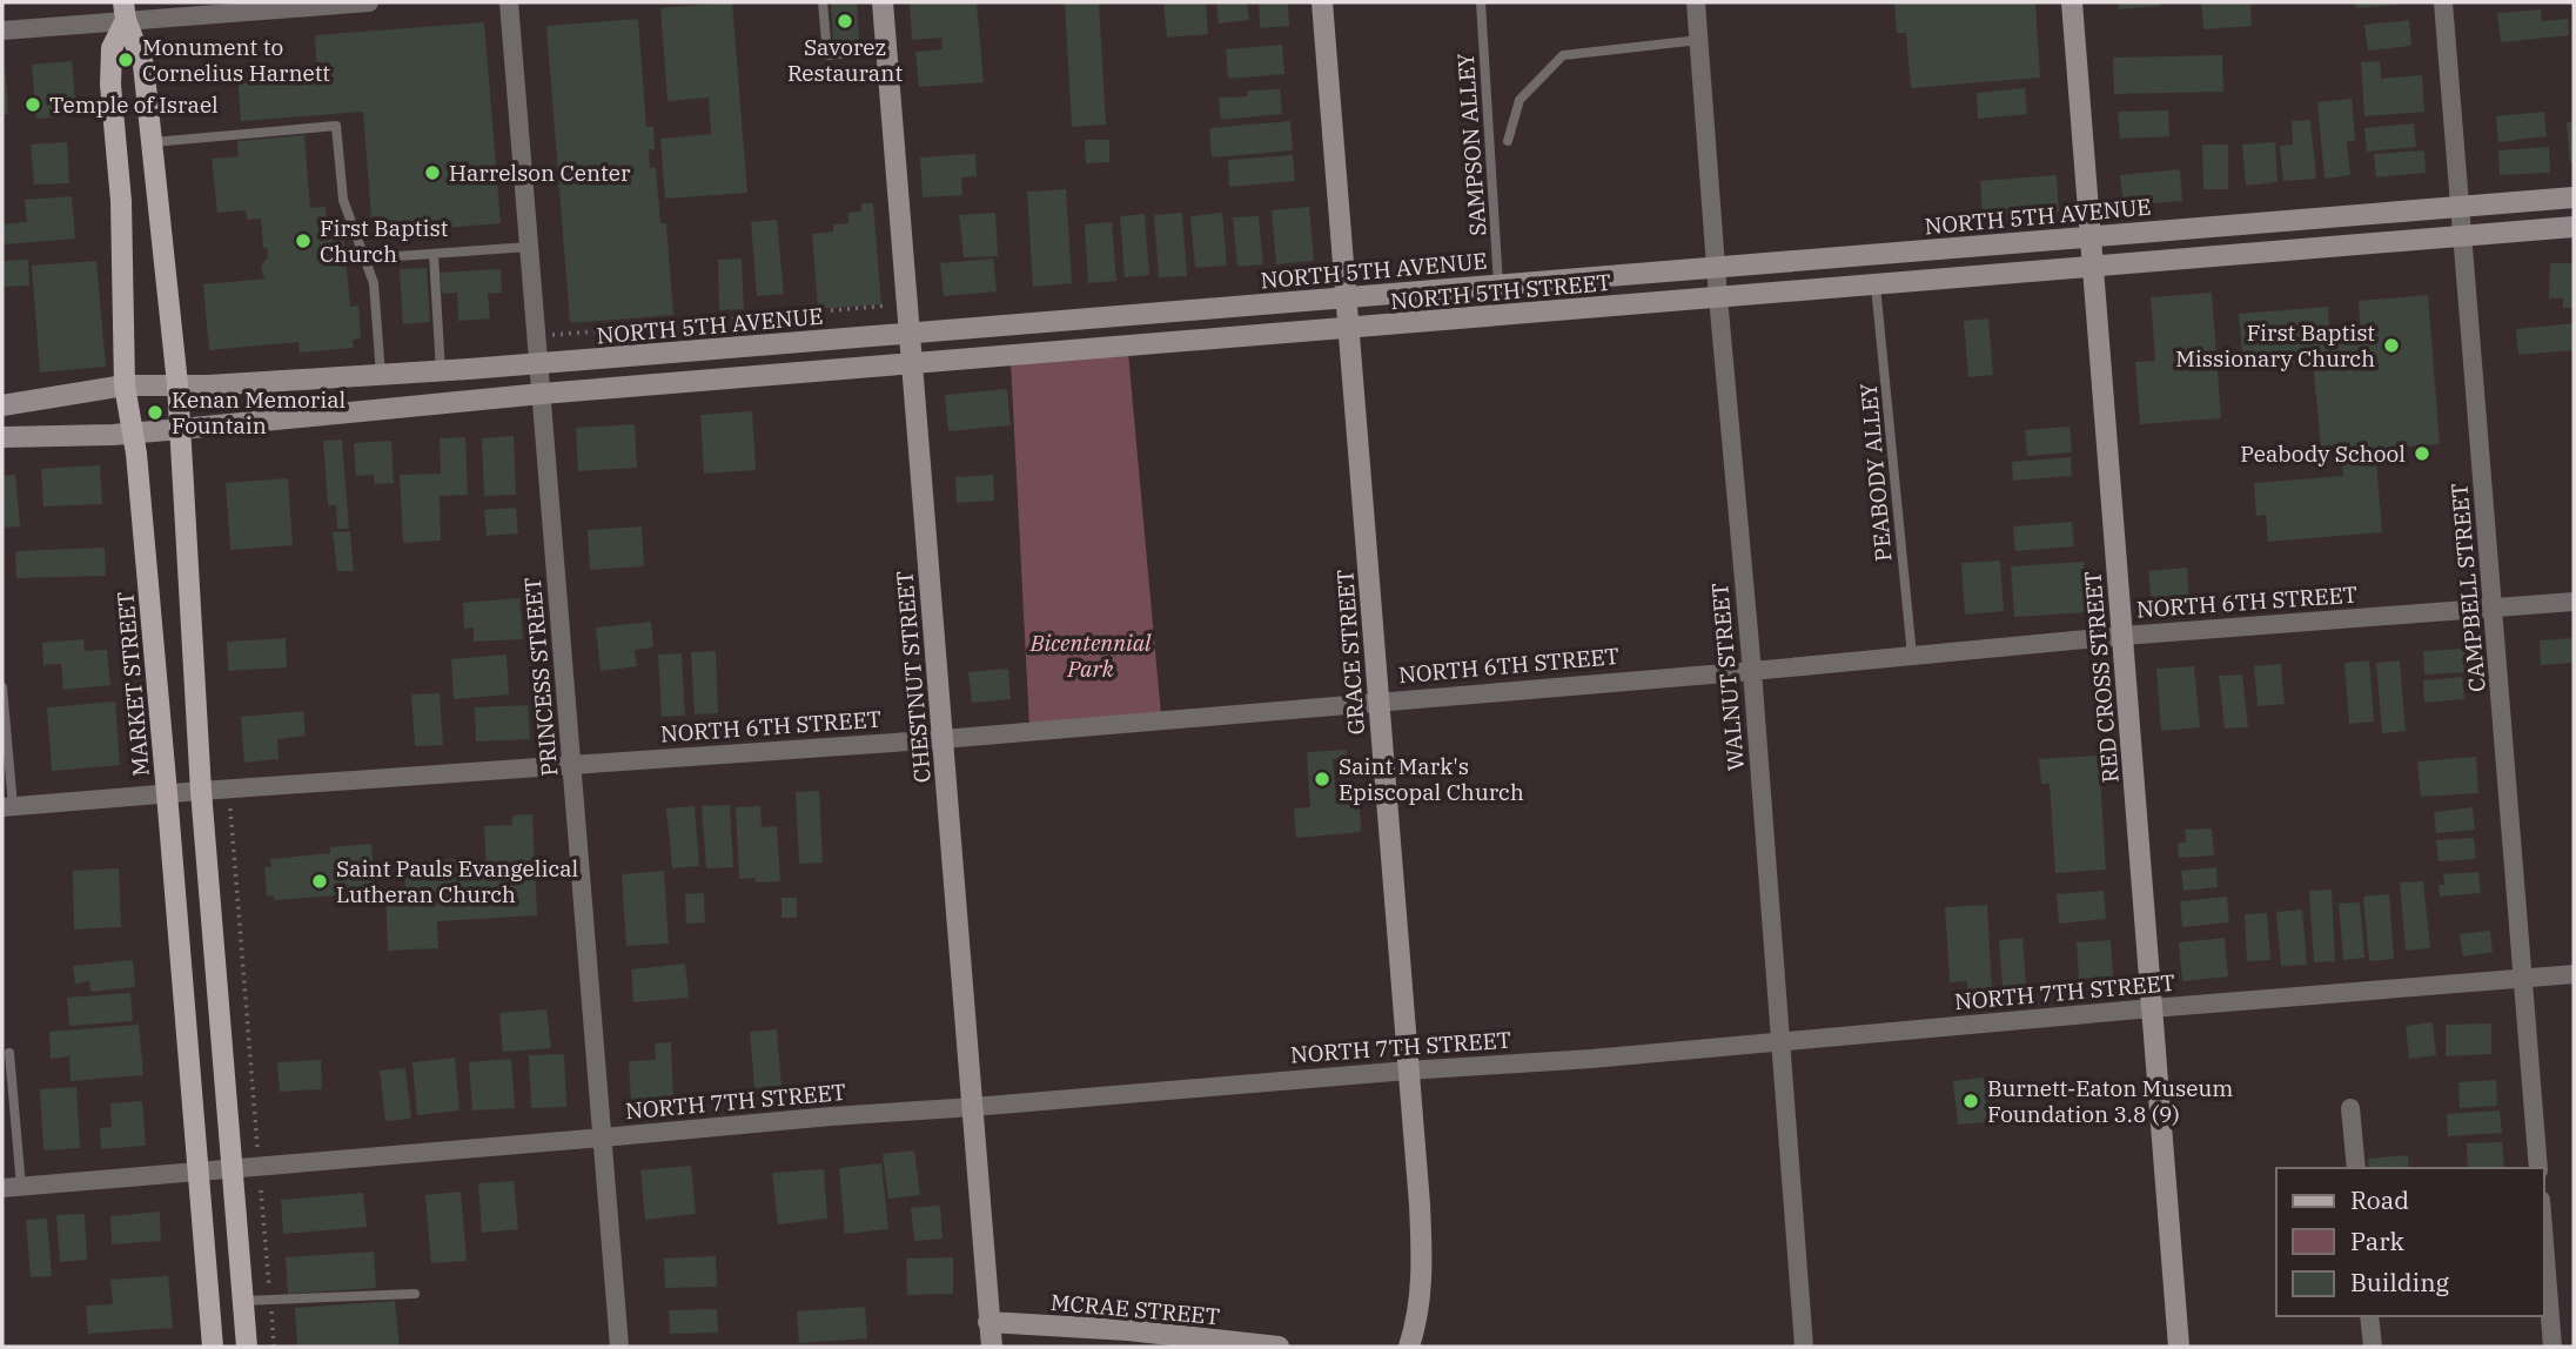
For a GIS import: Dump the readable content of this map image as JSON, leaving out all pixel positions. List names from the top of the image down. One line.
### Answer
{"streets":{"main road":["MARKET STREET"],"street":["NORTH 5TH AVENUE","NORTH 5TH STREET","CAMPBELL STREET","NORTH 6TH STREET","GRACE STREET","PRINCESS STREET","CHESTNUT STREET","WALNUT STREET","RED CROSS STREET","NORTH 7TH STREET","MCRAE STREET"],"lane":["SAMPSON ALLEY","PEABODY ALLEY"]},"crossings":[["SAMPSON ALLEY","NORTH 5TH AVENUE"],["NORTH 5TH AVENUE","CAMPBELL STREET"],["NORTH 5TH AVENUE","GRACE STREET"],["NORTH 5TH AVENUE","PRINCESS STREET"],["NORTH 5TH AVENUE","CHESTNUT STREET"],["NORTH 5TH AVENUE","WALNUT STREET"],["NORTH 5TH AVENUE","RED CROSS STREET"],["NORTH 5TH AVENUE","MARKET STREET"],["NORTH 5TH STREET","PEABODY ALLEY"],["NORTH 5TH STREET","GRACE STREET"],["NORTH 5TH STREET","CHESTNUT STREET"],["NORTH 5TH STREET","WALNUT STREET"],["NORTH 5TH STREET","RED CROSS STREET"],["PEABODY ALLEY","NORTH 6TH STREET"],["CAMPBELL STREET","NORTH 6TH STREET"],["CAMPBELL STREET","NORTH 7TH STREET"],["NORTH 6TH STREET","GRACE STREET"],["NORTH 6TH STREET","PRINCESS STREET"],["NORTH 6TH STREET","CHESTNUT STREET"],["NORTH 6TH STREET","WALNUT STREET"],["NORTH 6TH STREET","RED CROSS STREET"],["NORTH 6TH STREET","MARKET STREET"],["GRACE STREET","NORTH 7TH STREET"],["PRINCESS STREET","NORTH 7TH STREET"],["CHESTNUT STREET","NORTH 7TH STREET"],["CHESTNUT STREET","MCRAE STREET"],["WALNUT STREET","NORTH 7TH STREET"],["RED CROSS STREET","NORTH 7TH STREET"],["MARKET STREET","NORTH 7TH STREET"]],"parks":["Bicentennial Park"],"places":["Savorez Restaurant","Monument to Cornelius Harnett","Temple of Israel","Harrelson Center","First Baptist Church","First Baptist Missionary Church","Kenan Memorial Fountain","Peabody School","Saint Mark's Episcopal Church","Saint Pauls Evangelical Lutheran Church","Burnett-Eaton Museum Foundation 3.8 (9)"],"legend":["Road","Park","Building"]}
